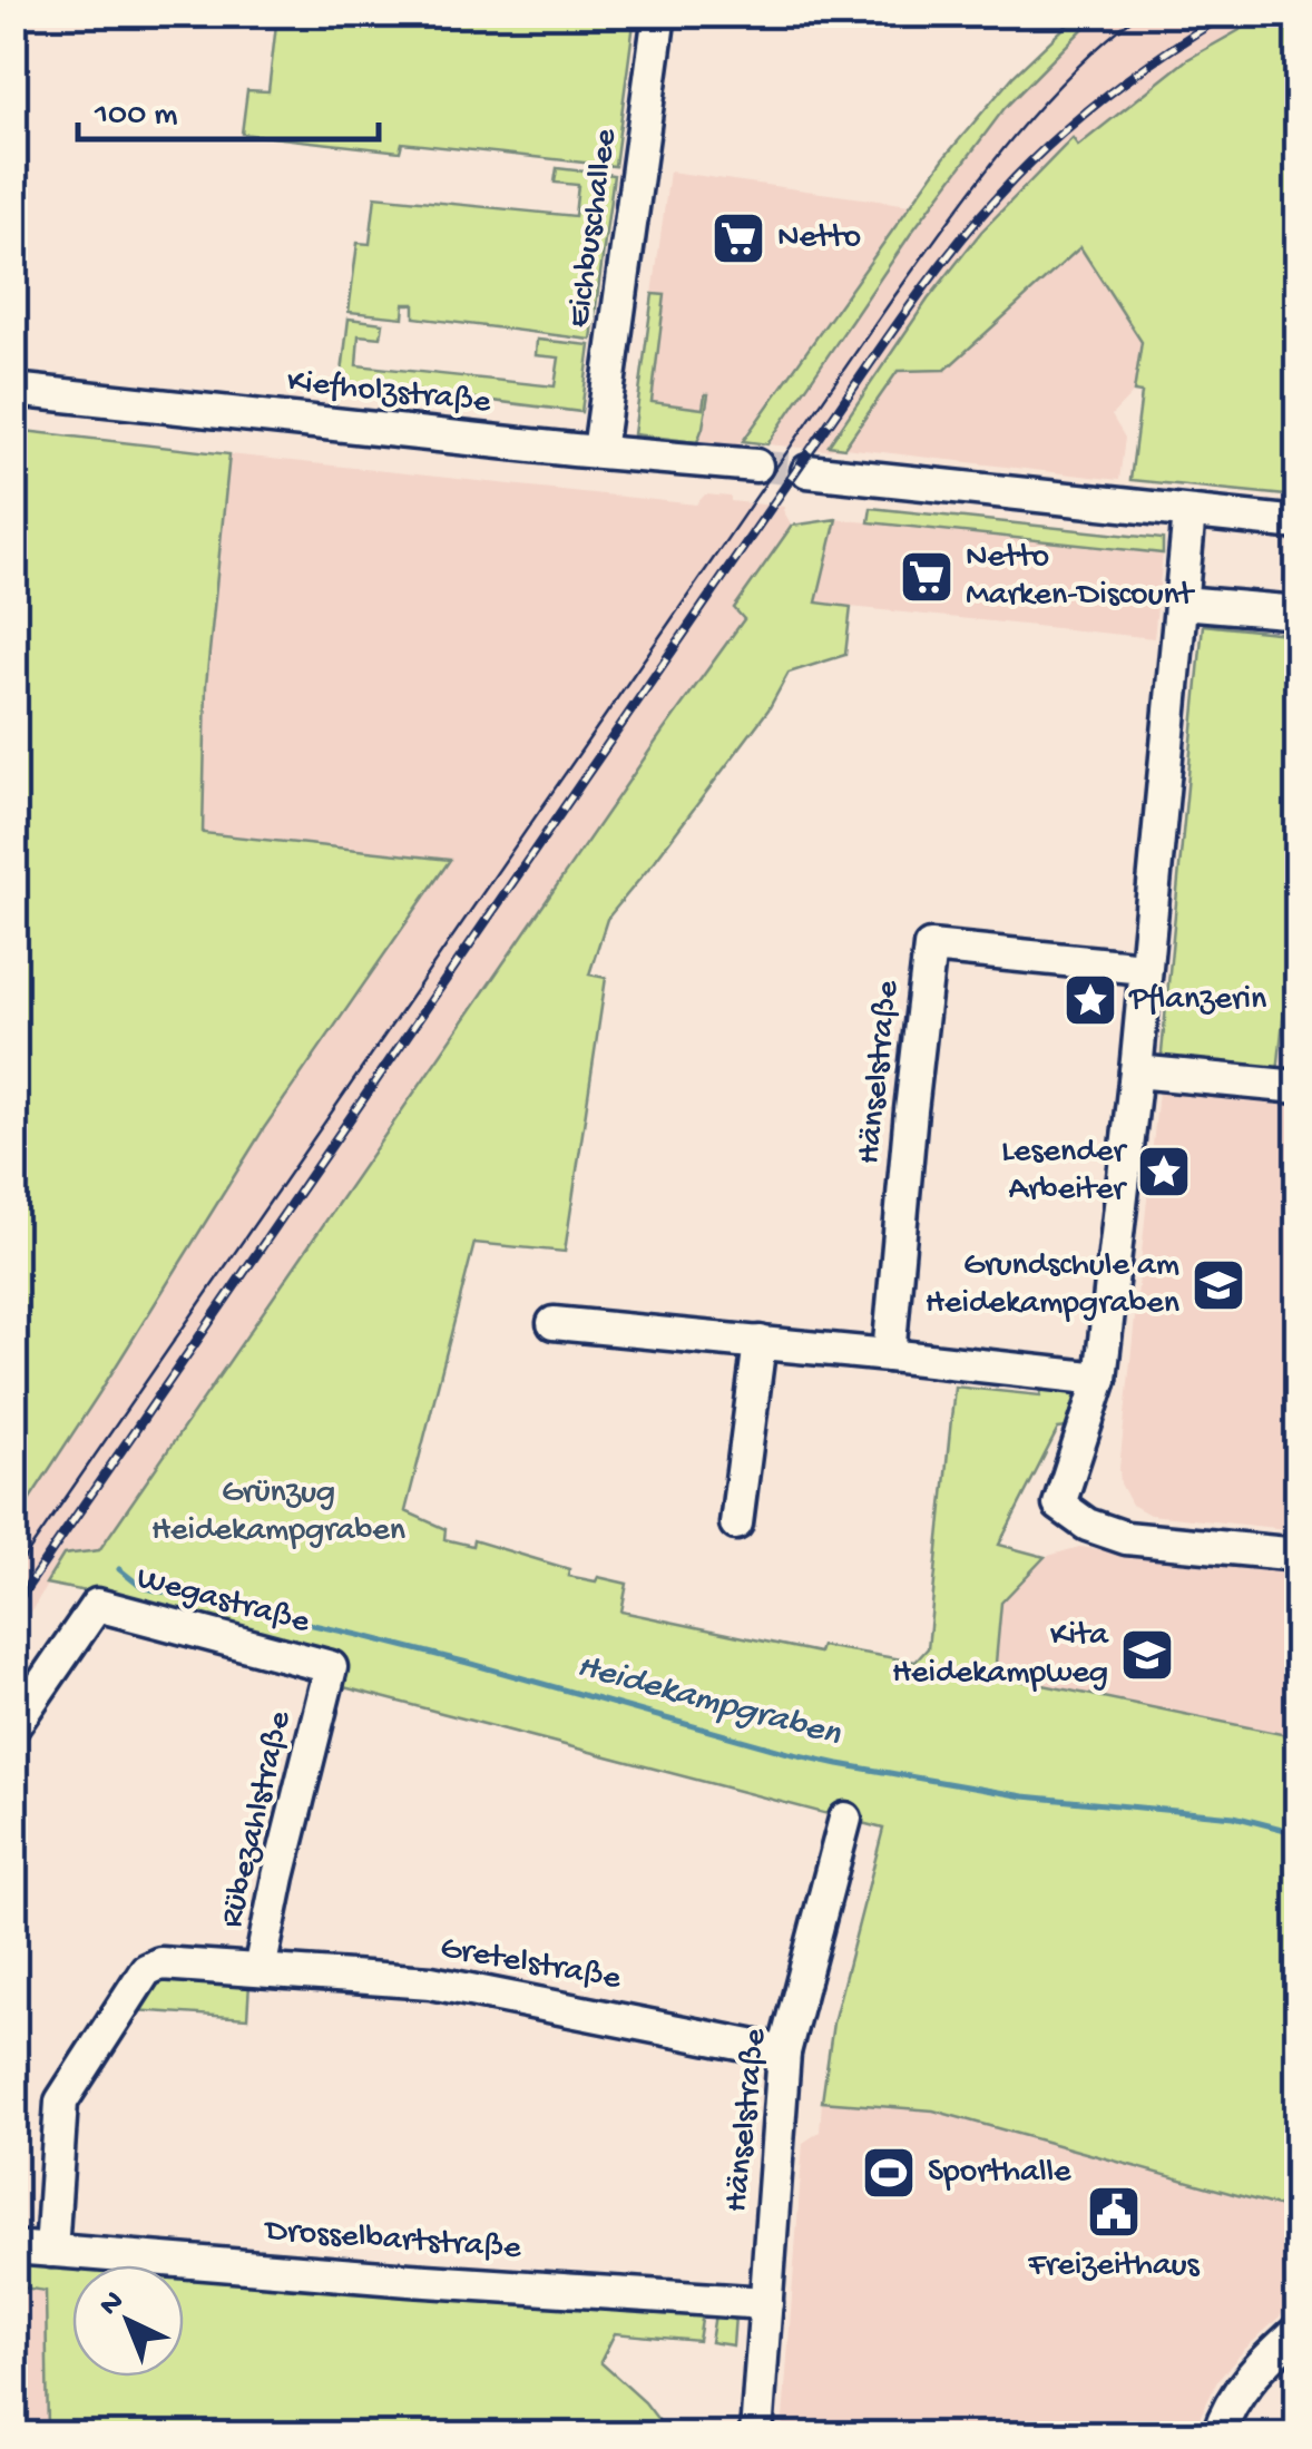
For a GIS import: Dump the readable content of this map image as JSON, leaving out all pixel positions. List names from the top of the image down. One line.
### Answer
{"streets":{"street":["Eichbuschallee","Kiefholzstraße","Hänselstraße","Wegastraße","Rübezahlstraße","Gretelstraße","Drosselbartstraße"]},"crossings":[["Eichbuschallee","Kiefholzstraße"],["Hänselstraße","Gretelstraße"],["Hänselstraße","Drosselbartstraße"],["Wegastraße","Rübezahlstraße"],["Rübezahlstraße","Gretelstraße"],["Rübezahlstraße","Drosselbartstraße"]],"water":["Heidekampgraben"],"parks":["Grünzug Heidekampgraben"],"places":{"supermarket":["Netto","Netto Marken-Discount"],"place":["Pflanzerin","Lesender Arbeiter"],"school or university":["Grundschule am Heidekampgraben","Kita Heidekampweg"],"sports":["Sporthalle"],"public building":["Freizeithaus"]},"scale_bar":"100 m","north":"top left"}
